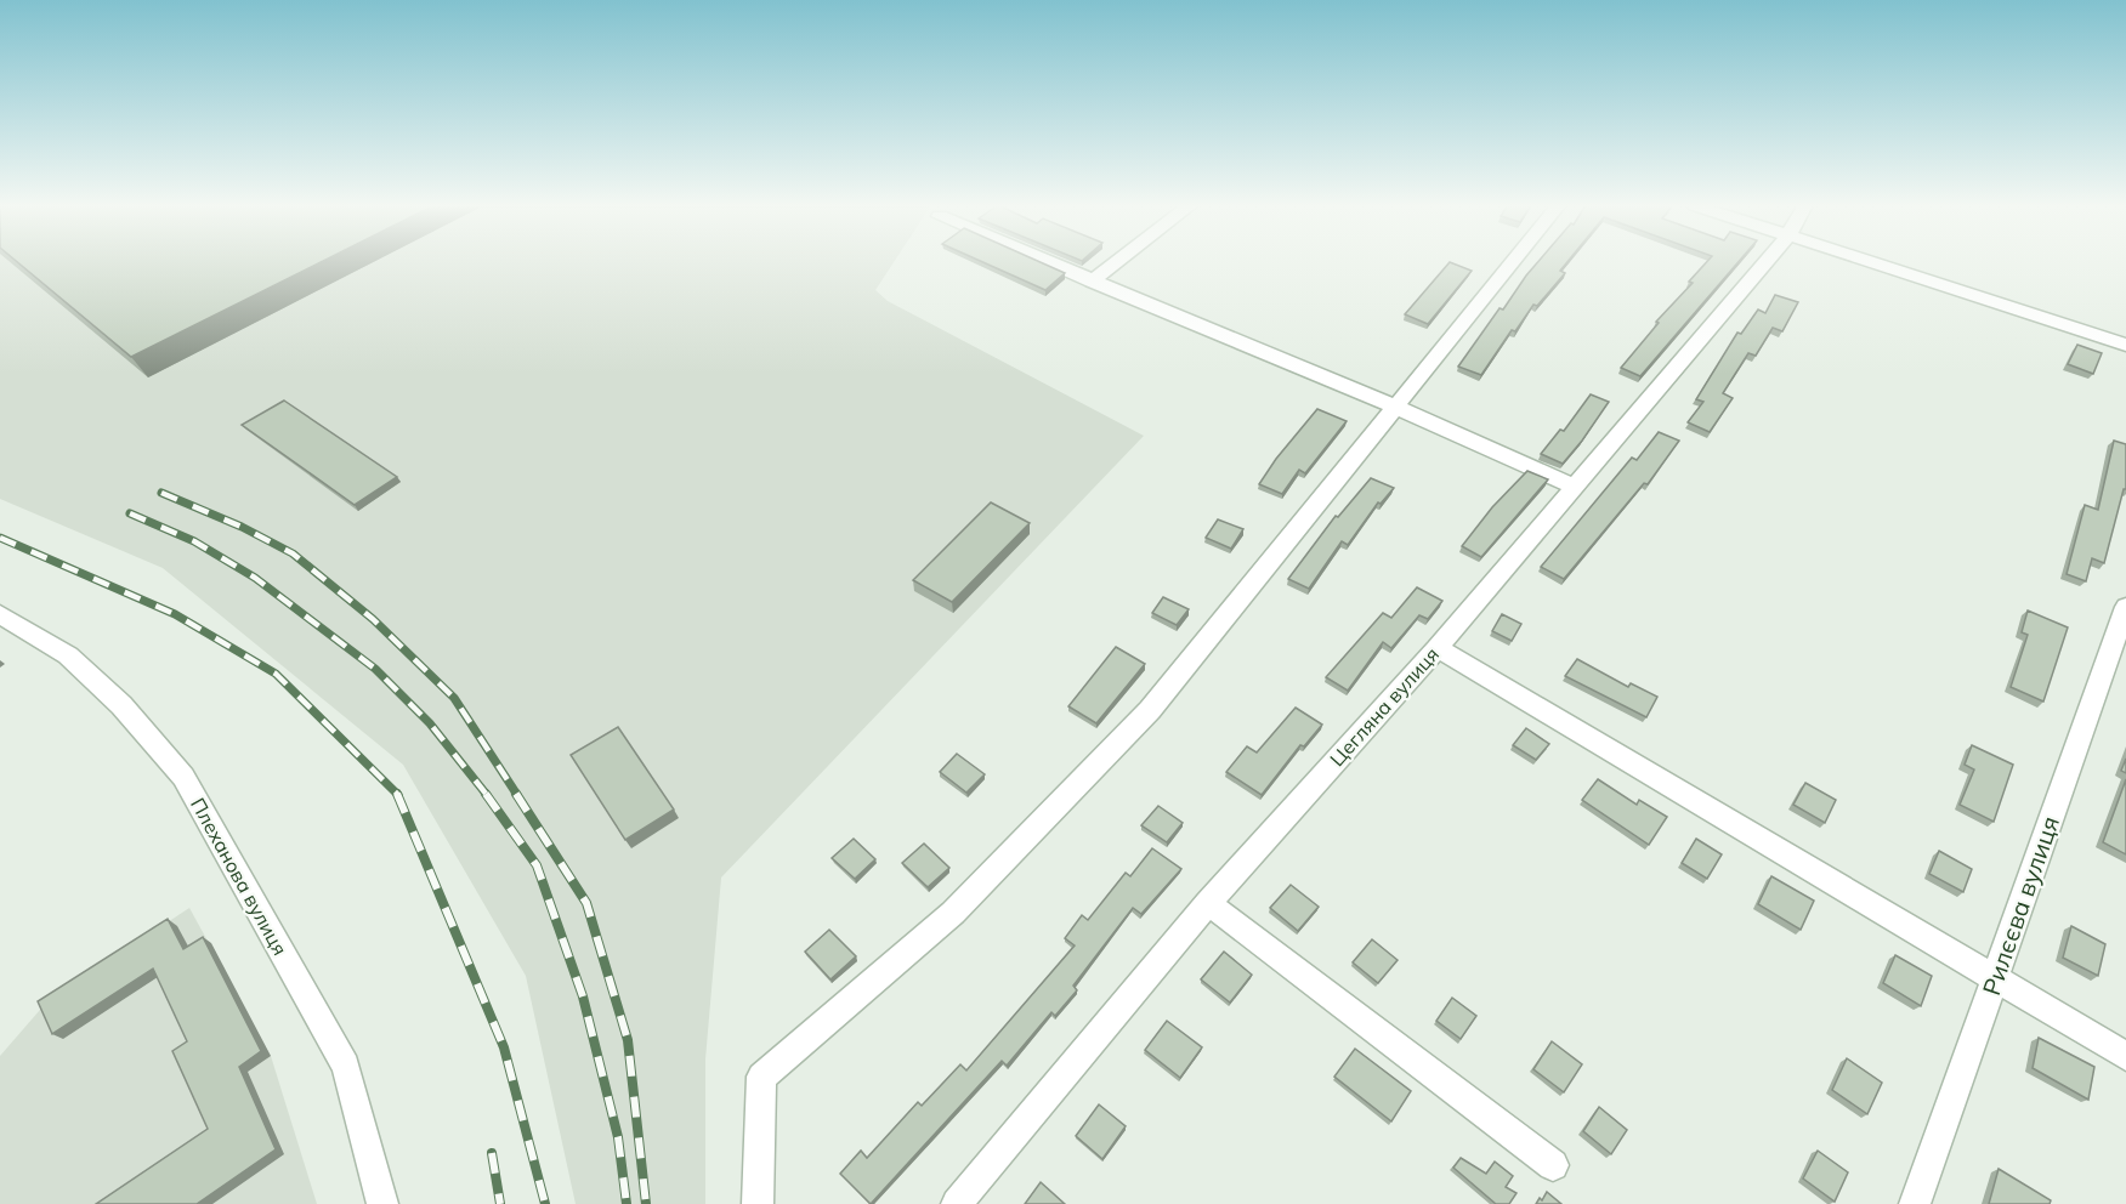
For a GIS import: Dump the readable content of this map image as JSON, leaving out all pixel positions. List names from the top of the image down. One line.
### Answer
{"streets":{"street":["Цегляна вулиця","Плеханова вулиця","Рилєєва вулиця"]}}
